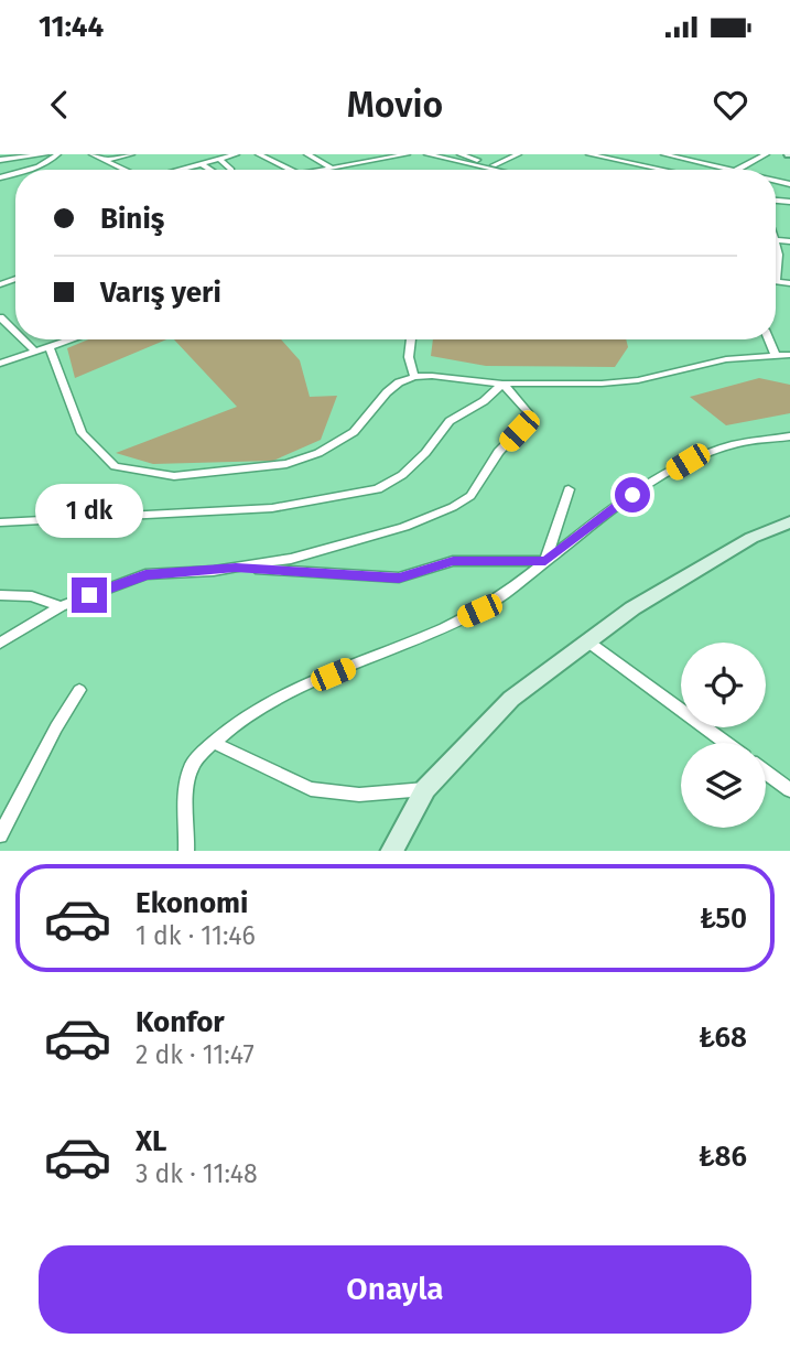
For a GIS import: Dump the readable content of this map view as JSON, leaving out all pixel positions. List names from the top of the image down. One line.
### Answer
{"page":{"status":"11:44","header":"Movio","banner":["Biniş","Varış yeri"],"bubble":"1 dk","list":[{"name":"Ekonomi","note":"1 dk · 11:46","value":"₺50"},{"name":"Konfor","note":"2 dk · 11:47","value":"₺68"},{"name":"XL","note":"3 dk · 11:48","value":"₺86"}],"buttons":"Onayla"}}
